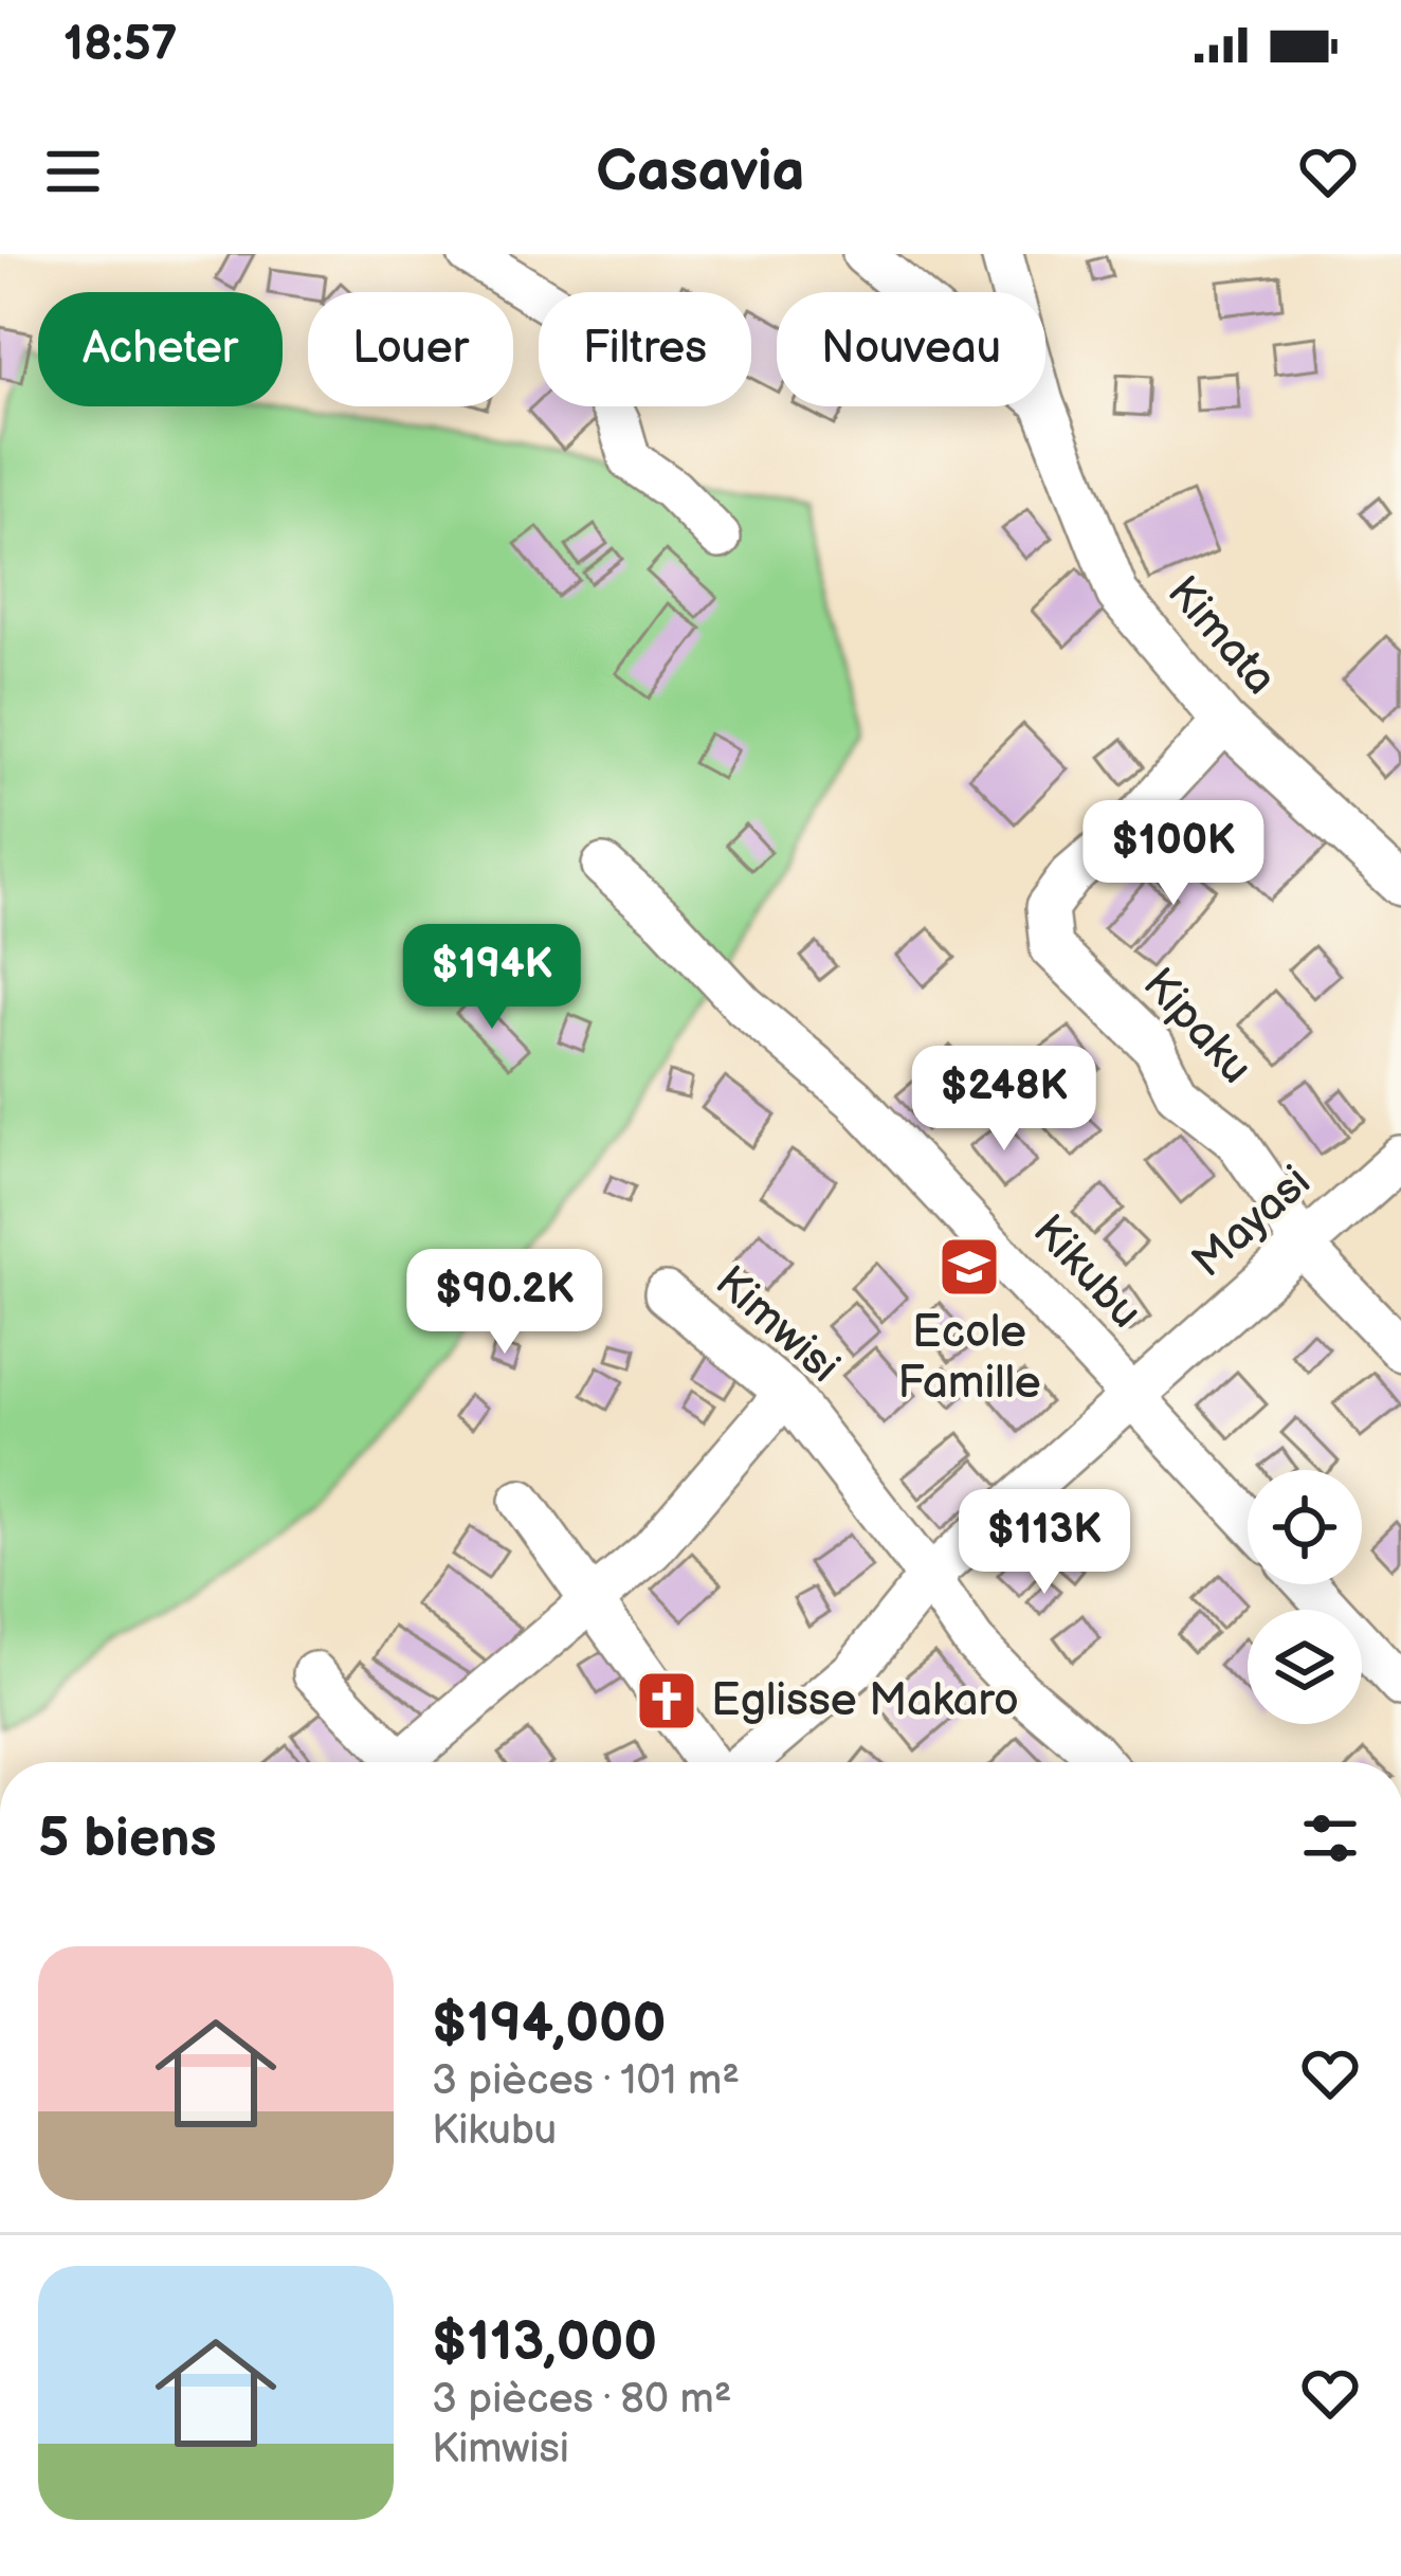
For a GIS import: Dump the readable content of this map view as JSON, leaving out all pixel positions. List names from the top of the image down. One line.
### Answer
{"streets":{"street":["Kimata","Kipaku","Mayasi","Kikubu","Kimwisi"]},"crossings":[["Kimata","Kipaku"],["Kipaku","Mayasi"],["Mayasi","Kikubu"],["Mayasi","Kimwisi"]],"places":{"school or university":["Ecole Famille"],"church":["Eglisse Makaro"]},"page":{"status":"18:57","header":"Casavia","chip":["Acheter","Louer","Filtres","Nouveau"],"price":["$100K","$194K","$248K","$90.2K","$113K"],"heading":"5 biens","list":[{"name":"$194,000","note":"3 pièces · 101 m² · Kikubu"},{"name":"$113,000","note":"3 pièces · 80 m² · Kimwisi"}]}}
